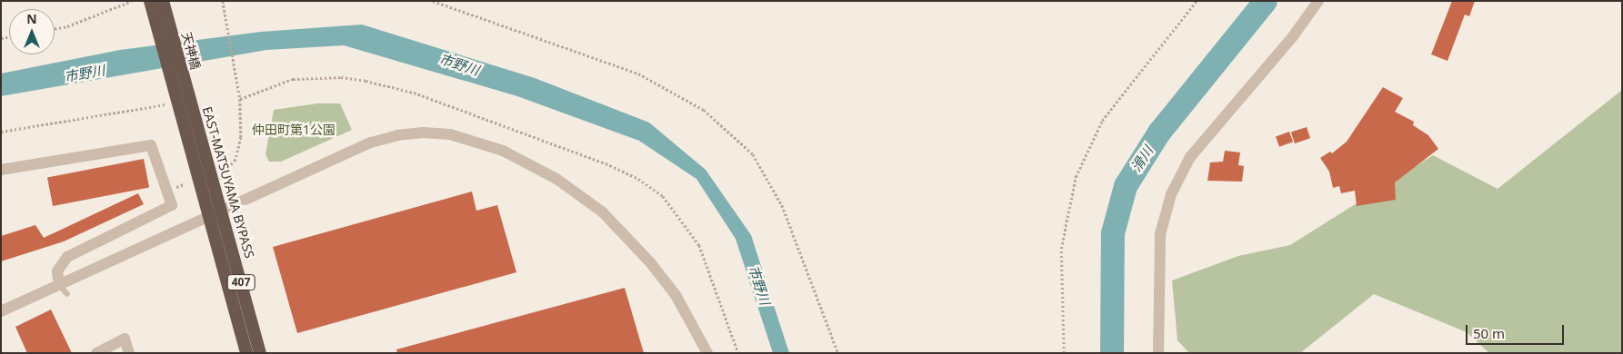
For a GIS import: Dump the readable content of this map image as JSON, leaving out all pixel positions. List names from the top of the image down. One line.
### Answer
{"streets":{"highway":["天神橋","EAST-MATSUYAMA BYPASS","407"]},"crossings":[["天神橋","EAST-MATSUYAMA BYPASS"],["天神橋","407"],["EAST-MATSUYAMA BYPASS","407"]],"water":["市野川","滑川"],"parks":["仲田町第1公園"],"scale_bar":"50 m","north":"top"}
